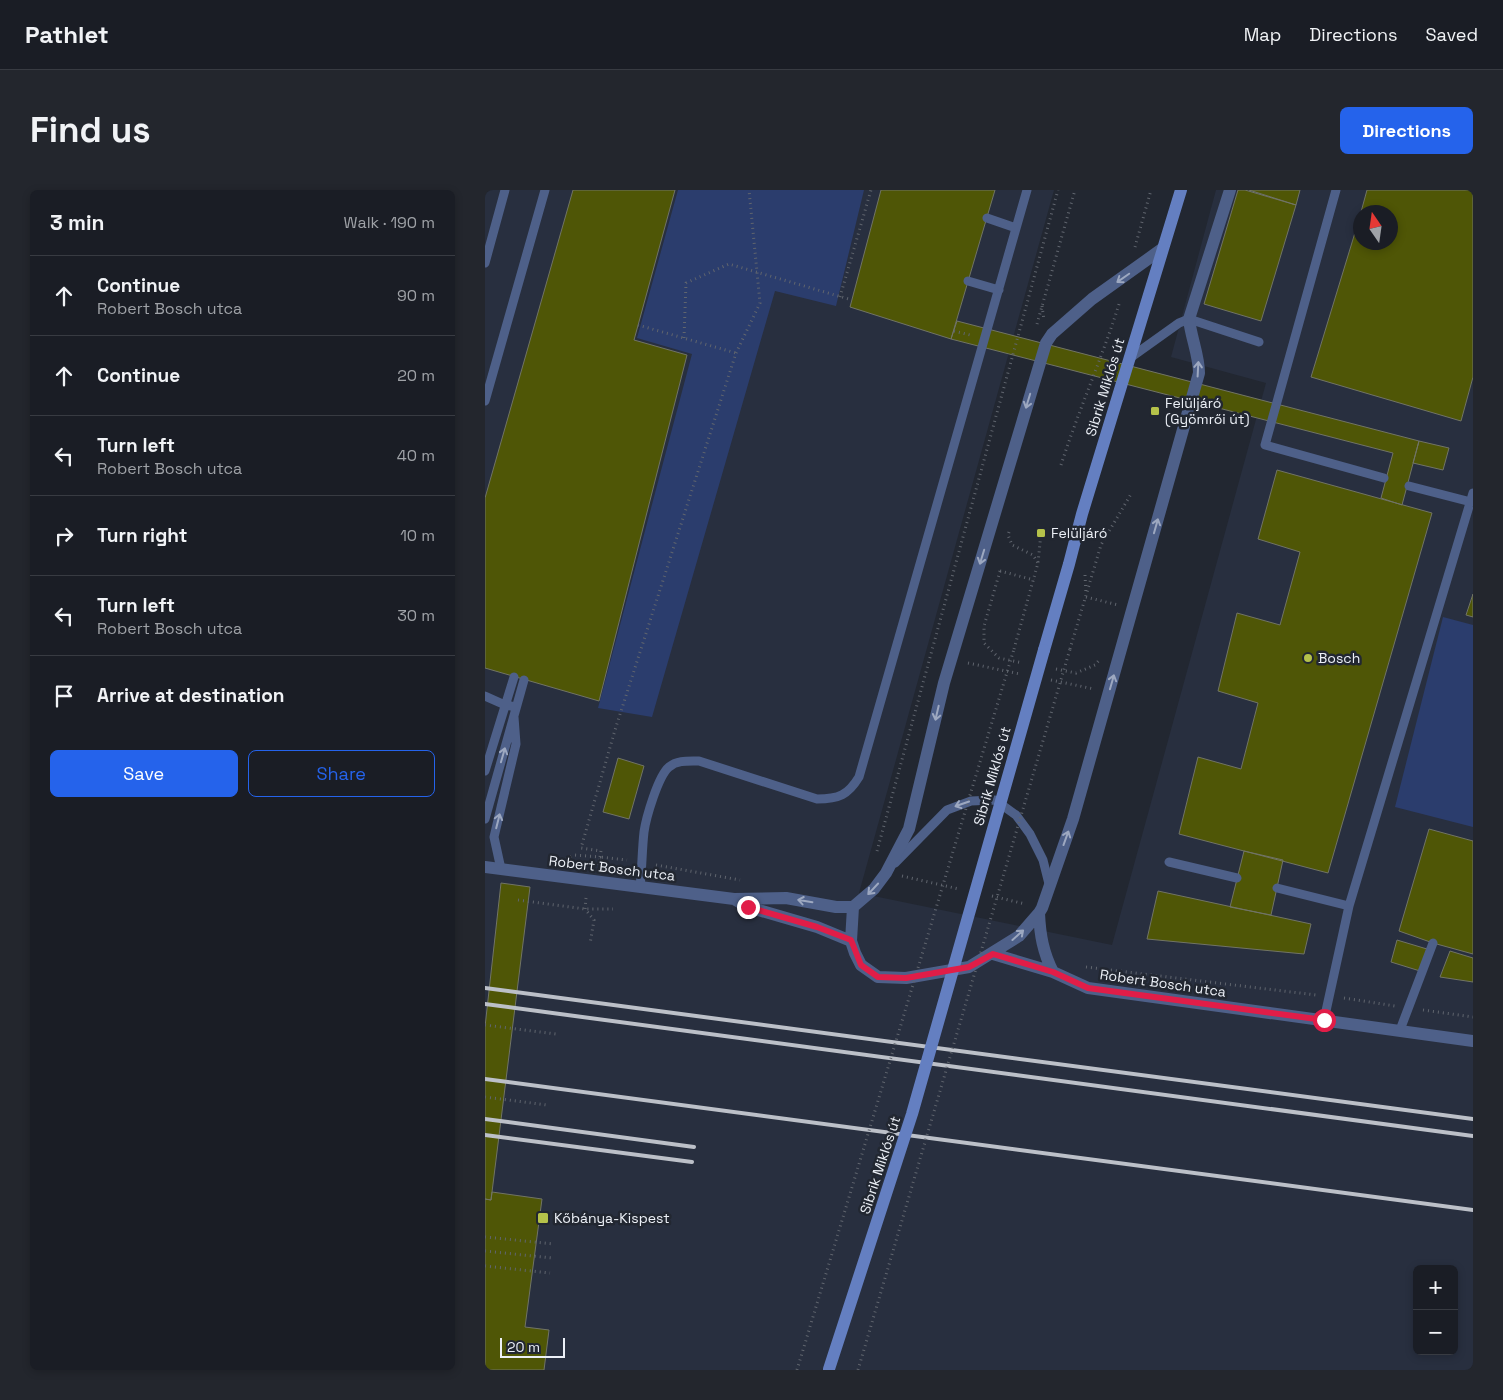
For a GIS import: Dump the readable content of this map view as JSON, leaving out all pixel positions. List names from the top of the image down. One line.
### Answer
{"streets":{"main road":["Sibrik Miklós út"],"street":["Robert Bosch utca"]},"places":{"transit":["Felüljáró (Gyömrői út)","Felüljáró","Kőbánya-Kispest"],"other":["Bosch"]},"scale_bar":"20 m","north":"top","page":{"header":"Pathlet","nav":["Map","Directions","Saved"],"buttons":["Directions",["Save","Share"]],"title":"Find us","heading":["3 min","Walk · 190 m"],"list":[["Continue","Robert Bosch utca","90 m"],["Continue","20 m"],["Turn left","Robert Bosch utca","40 m"],["Turn right","10 m"],["Turn left","Robert Bosch utca","30 m"],"Arrive at destination"],"map_buttons":["+","−"],"scale":"20 m"}}
